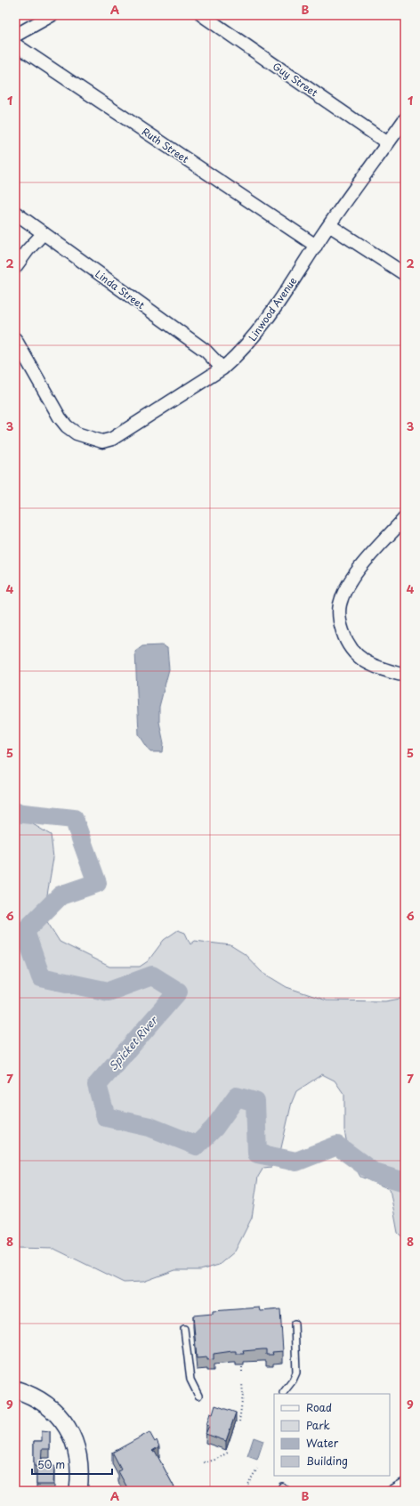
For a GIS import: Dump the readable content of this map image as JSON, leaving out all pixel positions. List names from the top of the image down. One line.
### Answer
{"streets":{"street":["Guy Street","Ruth Street","Linda Street","Linwood Avenue"]},"crossings":[["Guy Street","Linwood Avenue"],["Ruth Street","Linwood Avenue"],["Linda Street","Linwood Avenue"]],"water":["Spicket River"],"legend":["Road","Park","Water","Building"],"scale_bar":"50 m","grid":{"columns":["A","B"],"rows":["1","2","3","4","5","6","7","8","9"]}}
